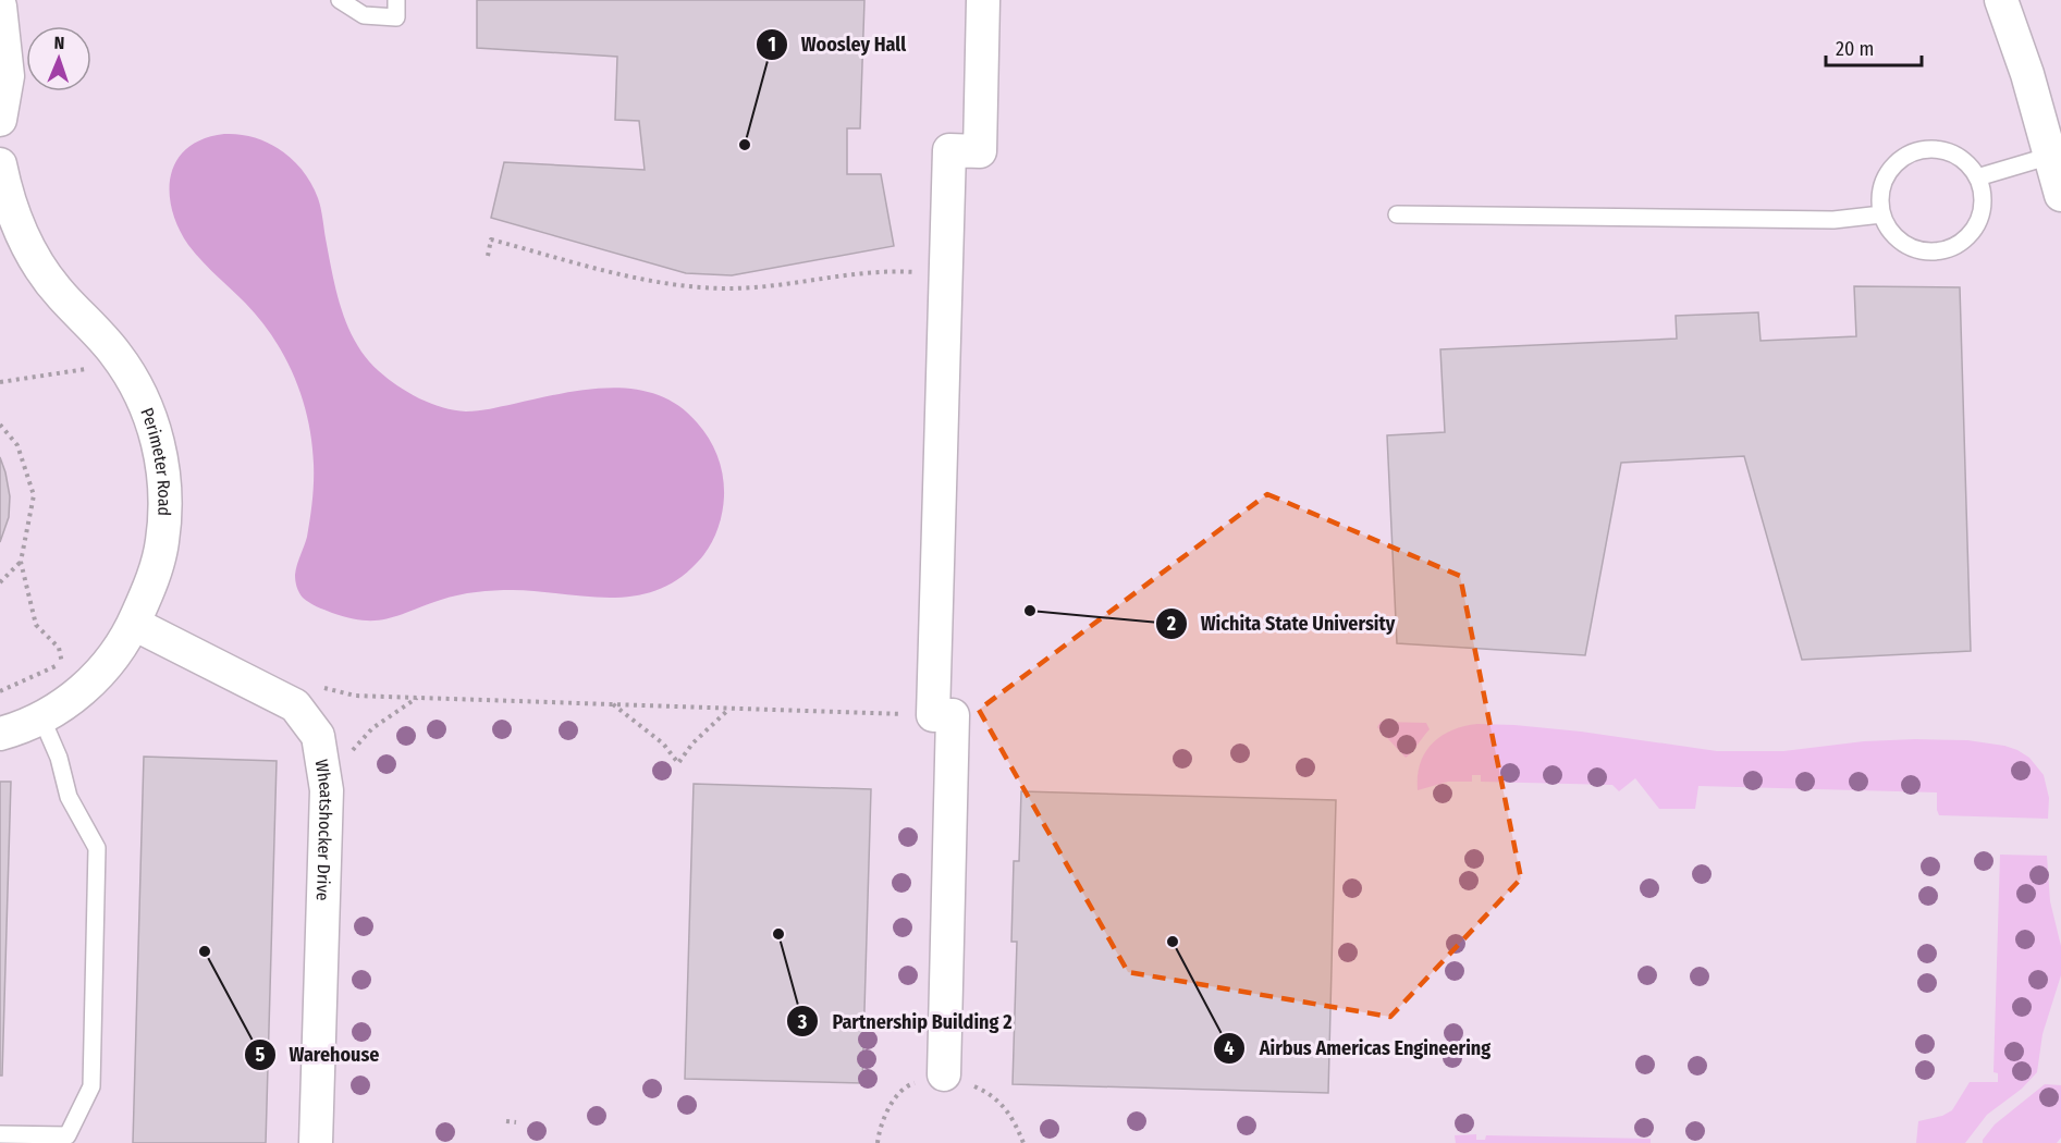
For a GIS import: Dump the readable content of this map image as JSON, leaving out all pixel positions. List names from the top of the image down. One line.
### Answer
{"streets":{"street":["Perimeter Road","Wheatshocker Drive"]},"crossings":[["Perimeter Road","Wheatshocker Drive"]],"places":["Woosley Hall","Wichita State University","Partnership Building 2","Airbus Americas Engineering","Warehouse"],"scale_bar":"20 m","north":"top"}
